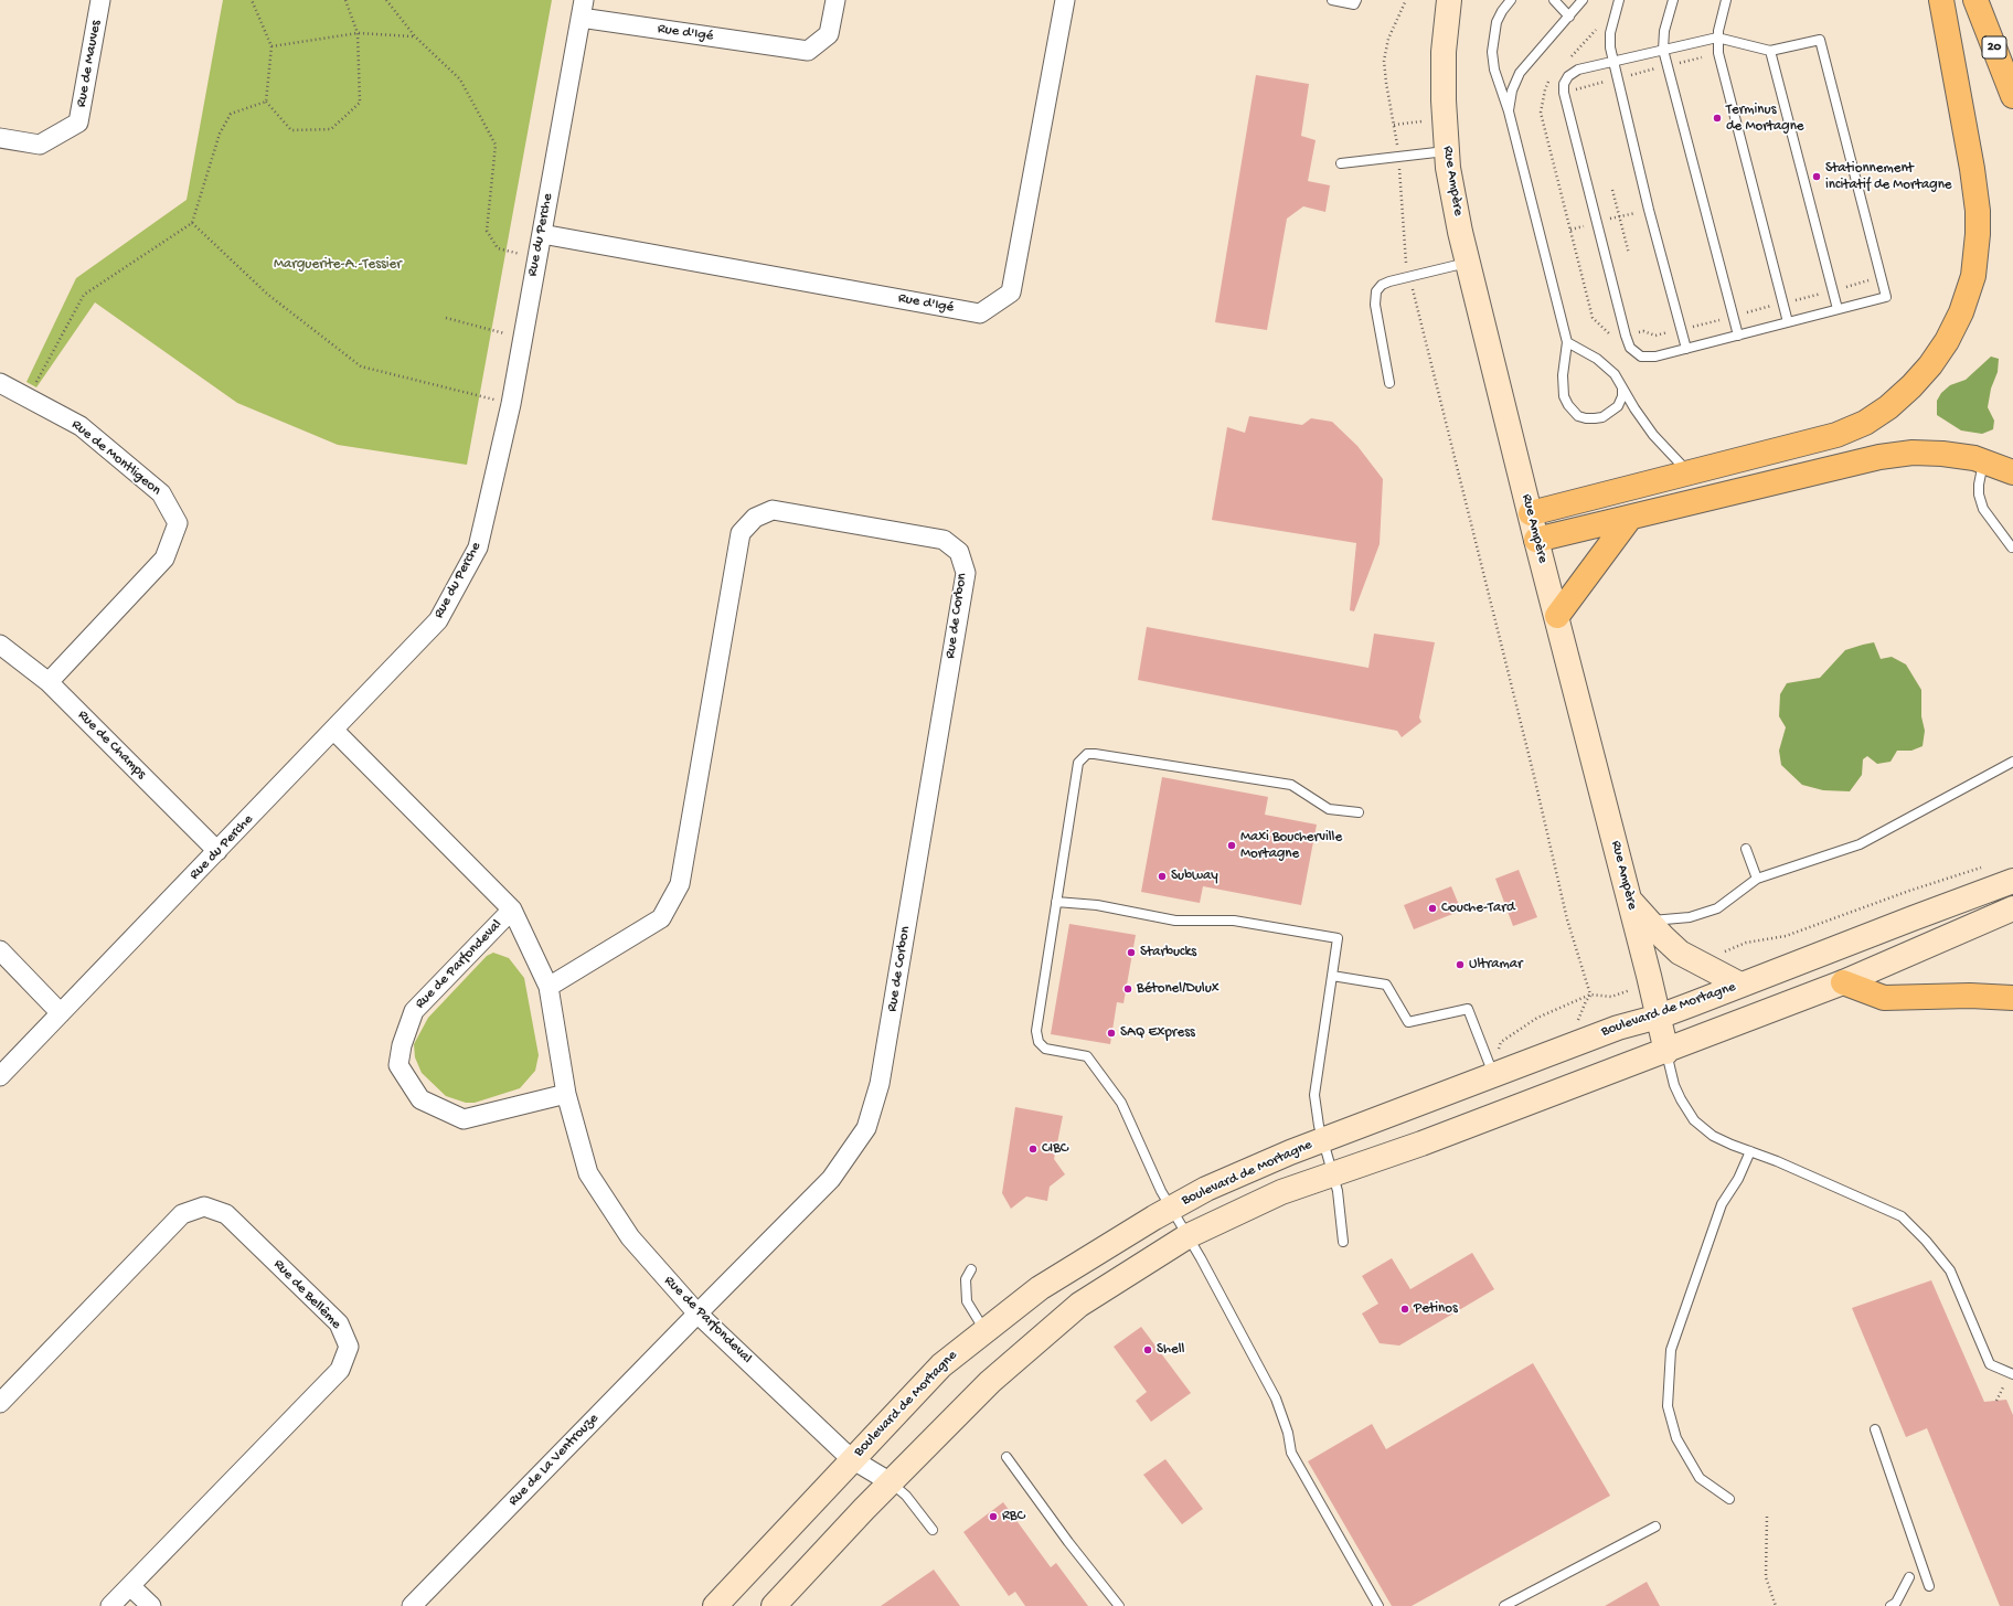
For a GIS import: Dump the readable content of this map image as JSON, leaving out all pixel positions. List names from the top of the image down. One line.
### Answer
{"streets":{"highway":["20"],"main road":["Rue Ampère","Boulevard de Mortagne"],"street":["Rue d'Igé","Rue de Mauves","Rue du Perche","Rue de Montligeon","Rue de Corbon","Rue de Champs","Rue de Parfondeval","Rue de Bellême","Rue de La Ventrouze"]},"crossings":[["Rue d'Igé","Rue du Perche"],["Rue Ampère","Boulevard de Mortagne"],["Rue du Perche","Rue de Champs"],["Rue du Perche","Rue de Parfondeval"],["Rue de Montligeon","Rue de Champs"],["Rue de Corbon","Rue de Parfondeval"],["Rue de Corbon","Rue de La Ventrouze"],["Rue de Parfondeval","Boulevard de Mortagne"],["Rue de Parfondeval","Rue de La Ventrouze"]],"parks":["Marguerite-A.-Tessier"],"places":["Terminus de Mortagne","Stationnement incitatif de Mortagne","Maxi Boucherville Mortagne","Subway","Couche-Tard","Starbucks","Ultramar","Bétonel/Dulux","SAQ Express","CIBC","Petinos","Shell","RBC"]}
